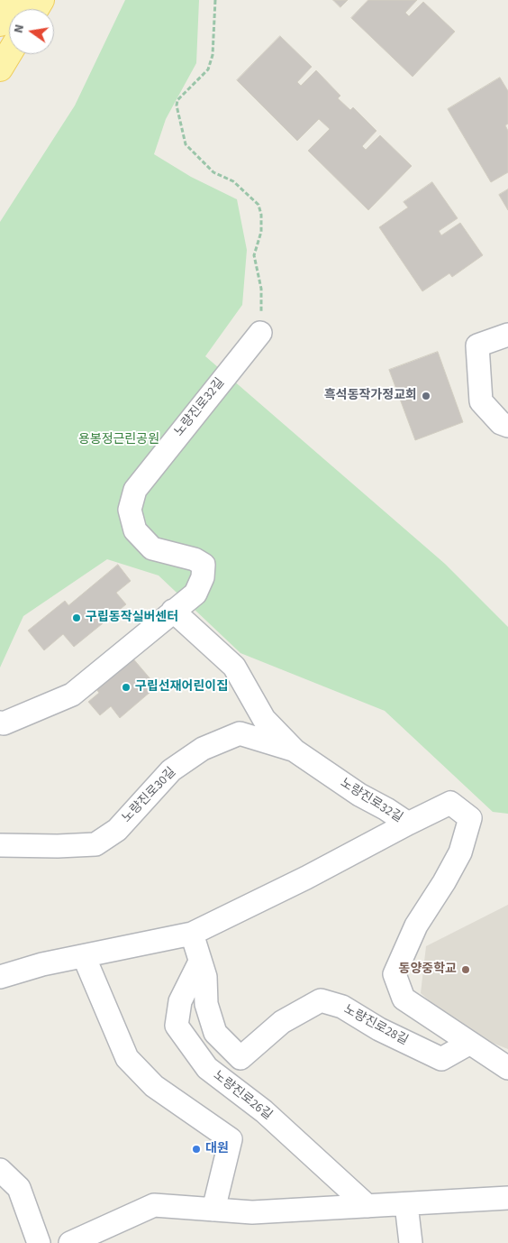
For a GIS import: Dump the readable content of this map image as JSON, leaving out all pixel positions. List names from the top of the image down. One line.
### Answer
{"streets":{"street":["노량진로32길","노량진로30길","노량진로28길","노량진로26길"]},"crossings":[["노량진로32길","노량진로30길"],["노량진로32길","노량진로28길"],["노량진로28길","노량진로26길"]],"parks":["용봉정근린공원"],"places":["흑석동작가정교회","구립동작실버센터","구립선재어린이집","동양중학교","대원"],"north":"left"}
